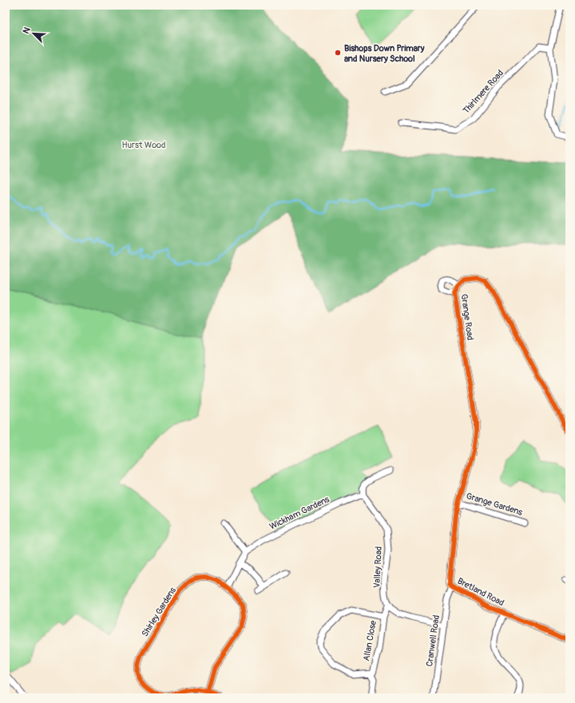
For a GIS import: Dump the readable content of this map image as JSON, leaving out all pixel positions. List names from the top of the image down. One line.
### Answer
{"streets":{"street":["Thirlmere Road","Grange Road","Grange Gardens","Wickham Gardens","Valley Road","Bretland Road","Shirley Gardens","Allan Close","Cranwell Road"]},"crossings":[["Grange Road","Grange Gardens"],["Grange Road","Bretland Road"],["Wickham Gardens","Valley Road"],["Valley Road","Allan Close"],["Bretland Road","Cranwell Road"]],"parks":["Hurst Wood"],"places":["Bishops Down Primary and Nursery School"],"north":"top left"}
